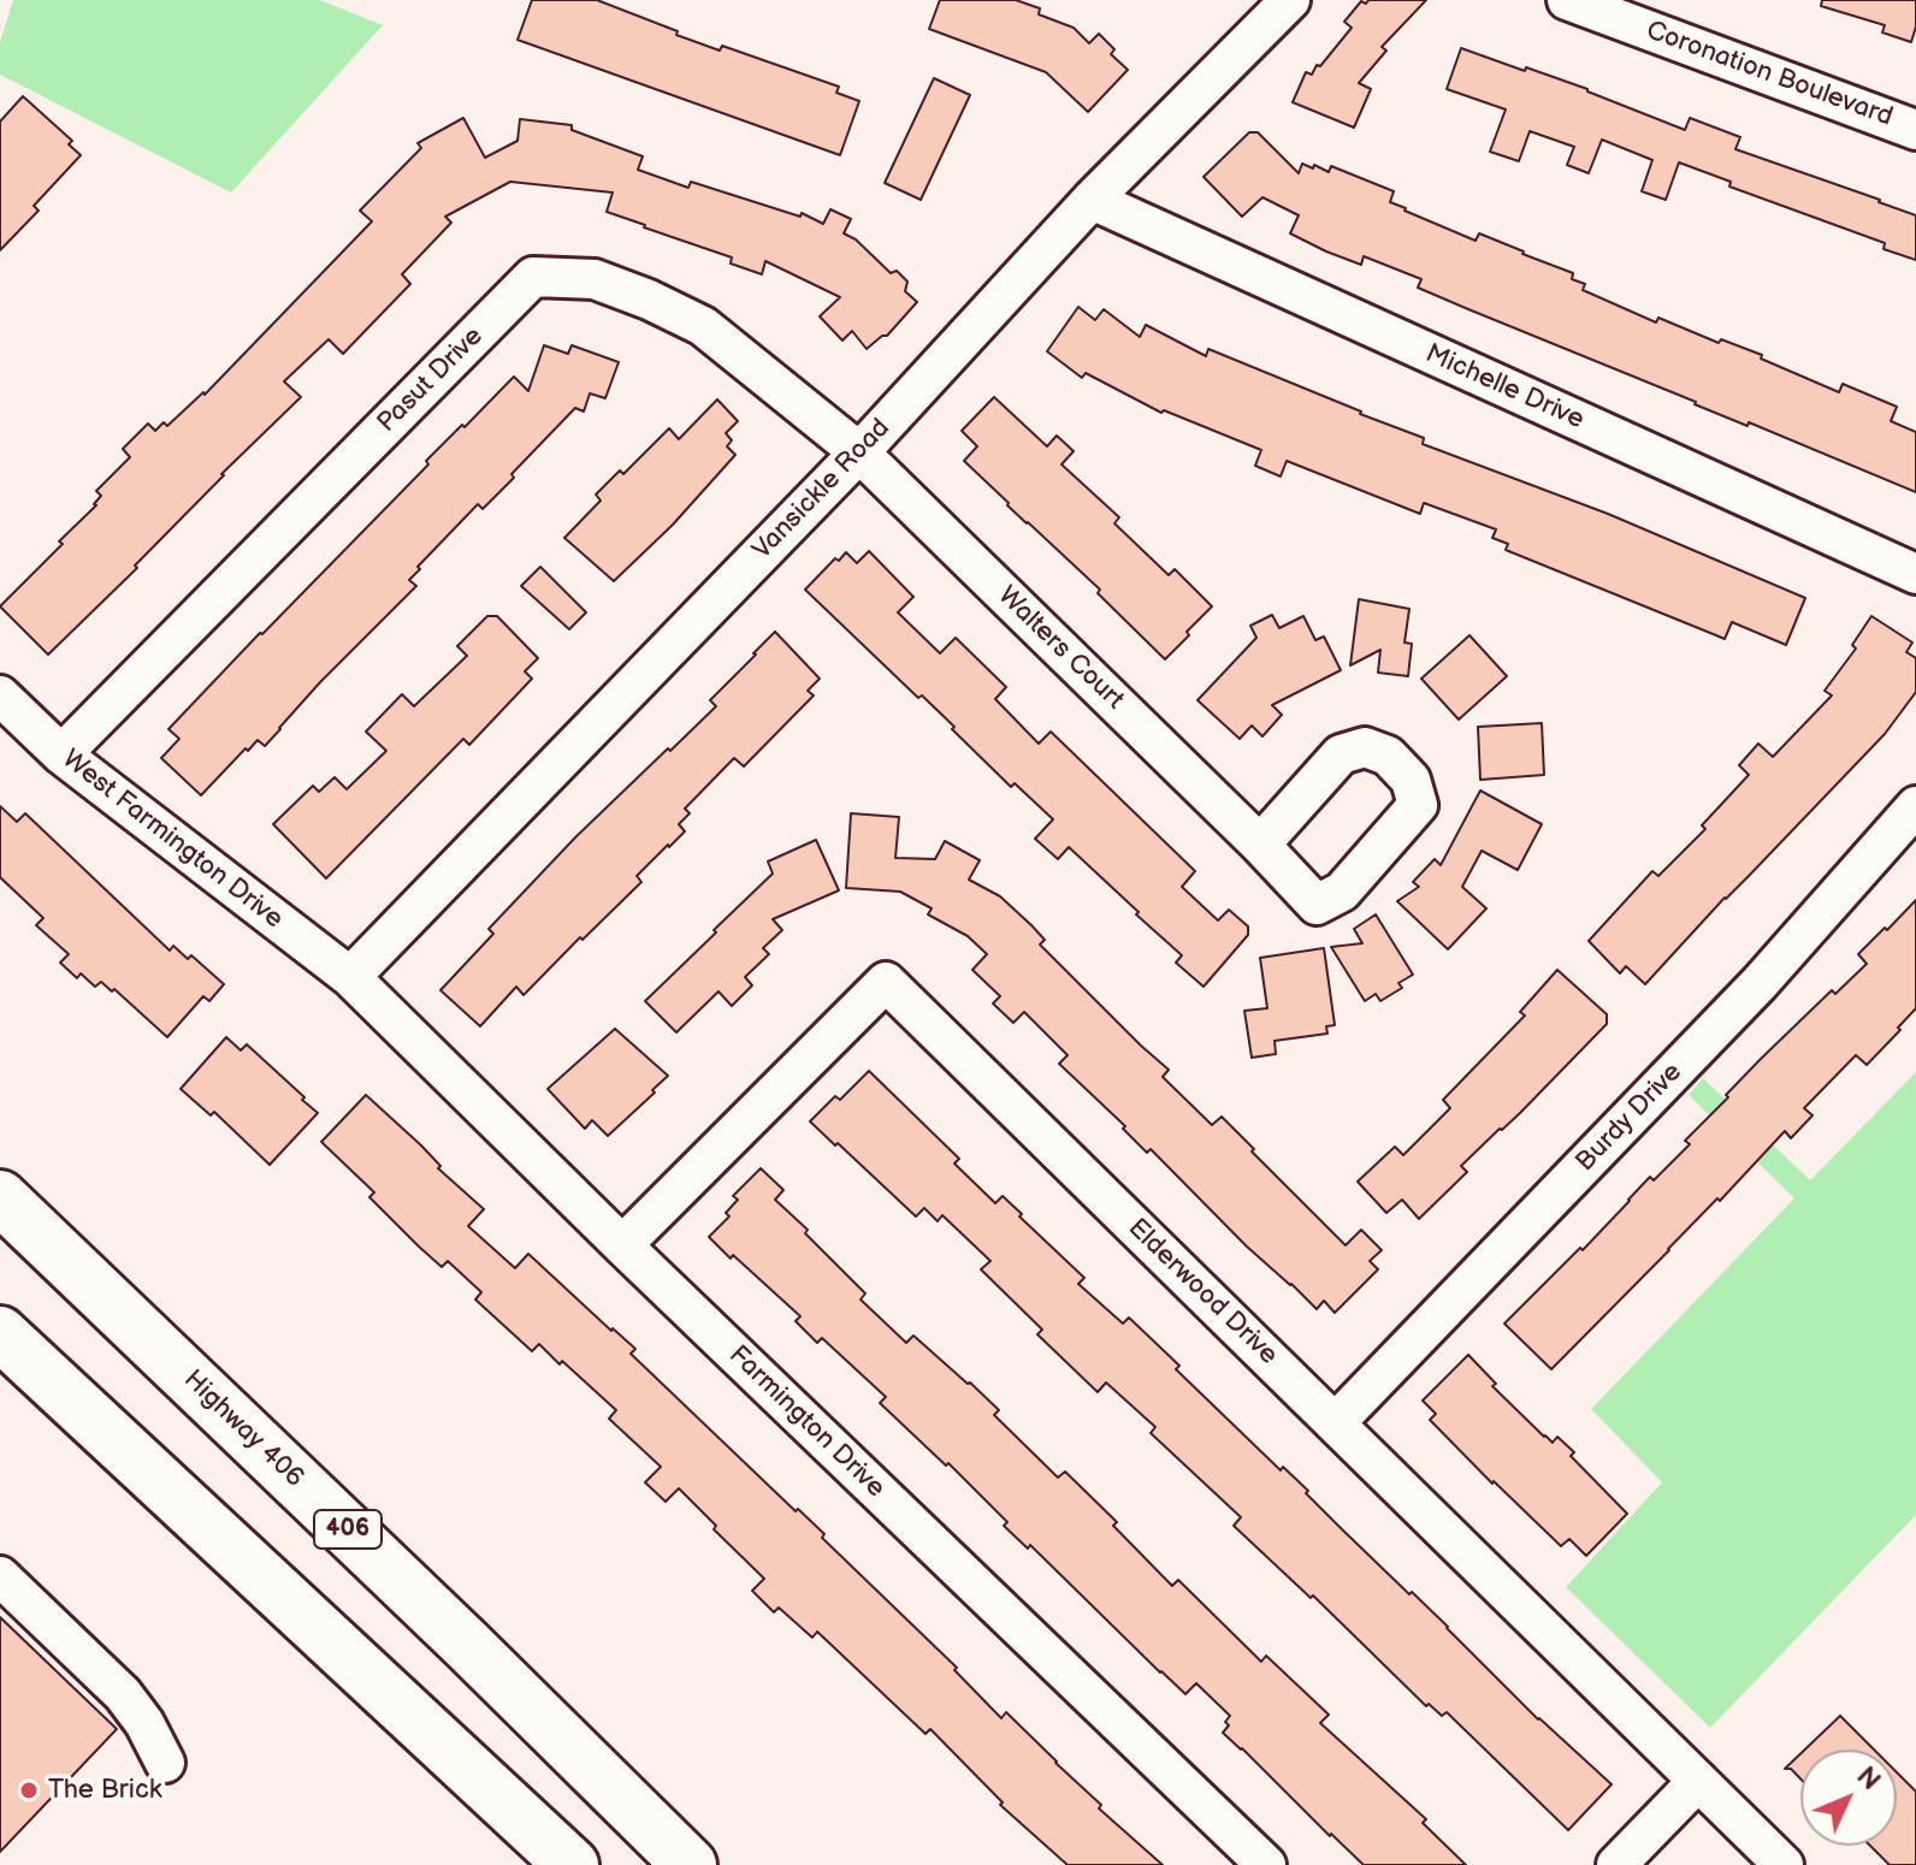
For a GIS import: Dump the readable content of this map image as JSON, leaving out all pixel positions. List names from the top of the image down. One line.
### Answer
{"streets":{"highway":["Highway 406","406"],"street":["Coronation Boulevard","Pasut Drive","Michelle Drive","Vansickle Road","Walters Court","West Farmington Drive","Burdy Drive","Elderwood Drive","Farmington Drive"]},"crossings":[["Pasut Drive","Vansickle Road"],["Pasut Drive","Walters Court"],["Pasut Drive","West Farmington Drive"],["Michelle Drive","Vansickle Road"],["Vansickle Road","Walters Court"],["Vansickle Road","West Farmington Drive"],["Vansickle Road","Farmington Drive"],["West Farmington Drive","Farmington Drive"],["Burdy Drive","Elderwood Drive"],["Elderwood Drive","Farmington Drive"]],"places":["The Brick"],"north":"top right"}
